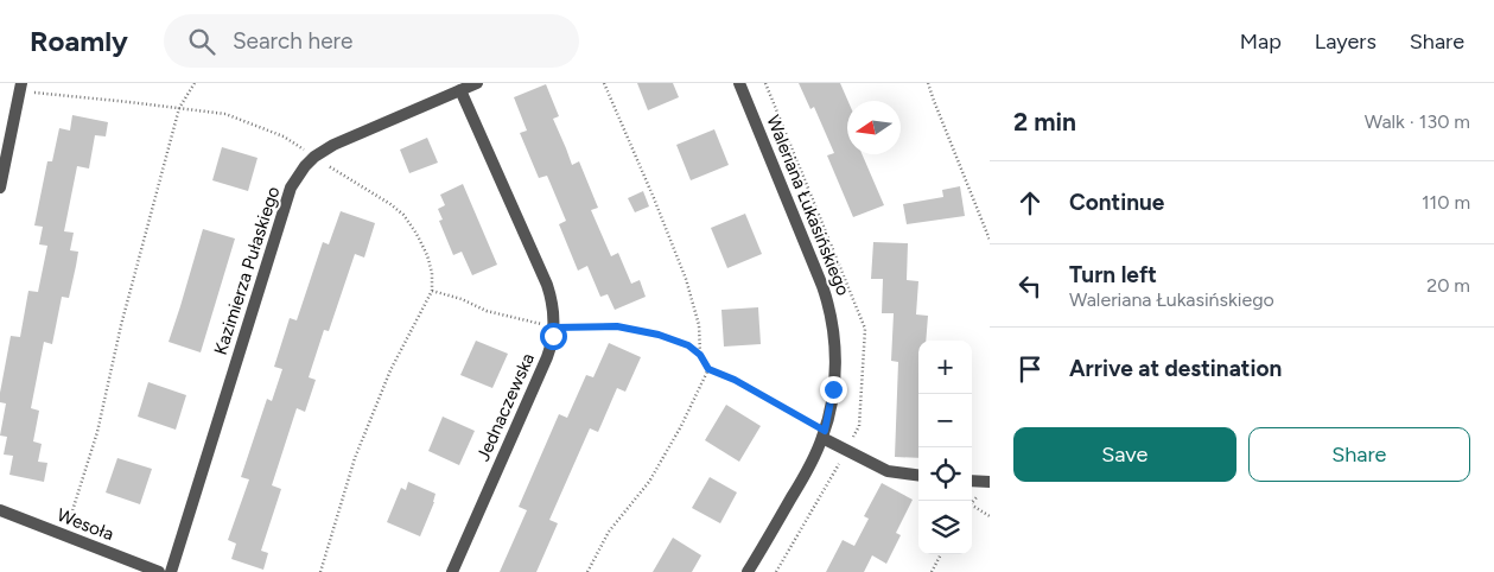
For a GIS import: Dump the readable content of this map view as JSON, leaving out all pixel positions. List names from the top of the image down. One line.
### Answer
{"streets":{"street":["Waleriana Łukasińskiego","Kazimierza Pułaskiego","Jednaczewska","Wesoła"]},"crossings":[["Kazimierza Pułaskiego","Jednaczewska"]],"north":"left","page":{"header":"Roamly","search":"Search here","nav":["Map","Layers","Share"],"heading":["2 min","Walk · 130 m"],"list":[["Continue","110 m"],["Turn left","Waleriana Łukasińskiego","20 m"],"Arrive at destination"],"map_buttons":["+","−"],"buttons":["Save","Share"]}}
